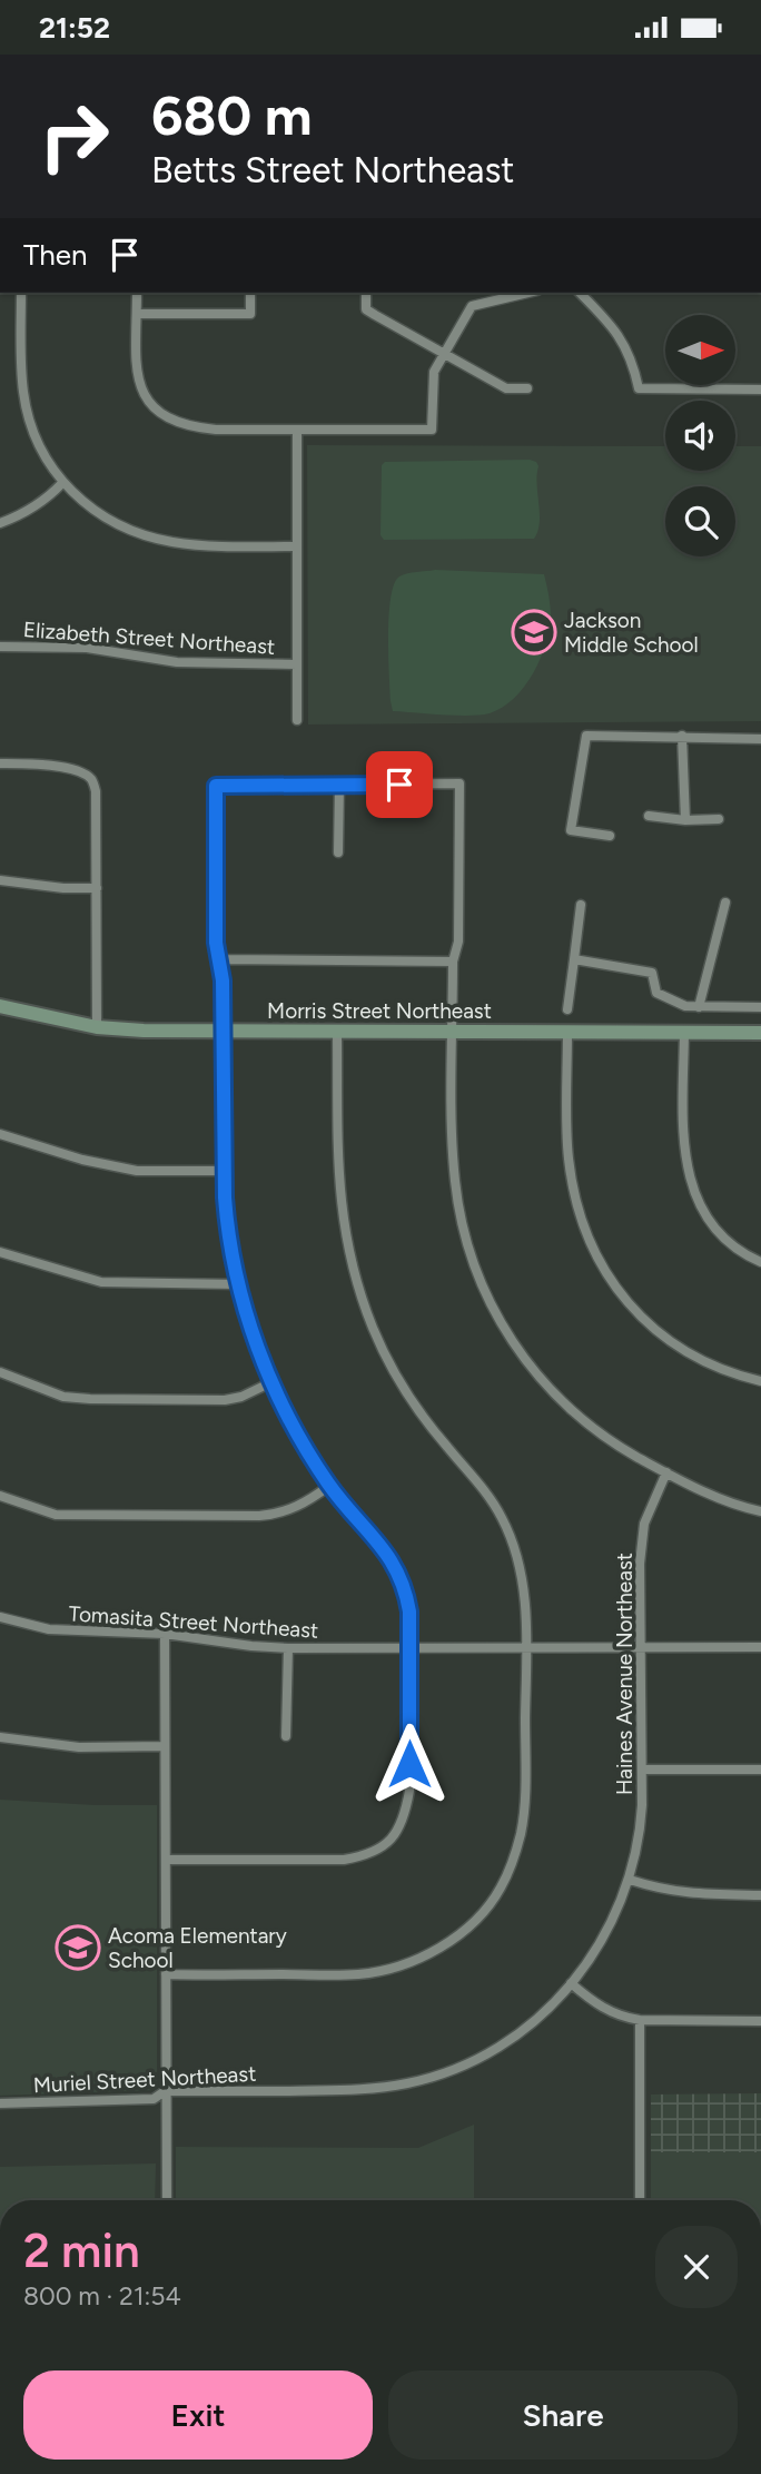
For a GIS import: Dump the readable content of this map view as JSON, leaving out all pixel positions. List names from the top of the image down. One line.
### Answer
{"streets":{"street":["Elizabeth Street Northeast","Morris Street Northeast","Tomasita Street Northeast","Haines Avenue Northeast","Muriel Street Northeast"]},"crossings":[["Tomasita Street Northeast","Haines Avenue Northeast"],["Haines Avenue Northeast","Muriel Street Northeast"]],"places":{"school or university":["Jackson Middle School","Acoma Elementary School"]},"north":"right","page":{"status":"21:52","turn":["680 m","Betts Street Northeast"],"then":"Then","heading":["2 min","800 m · 21:54"],"buttons":["Exit","Share"]}}
